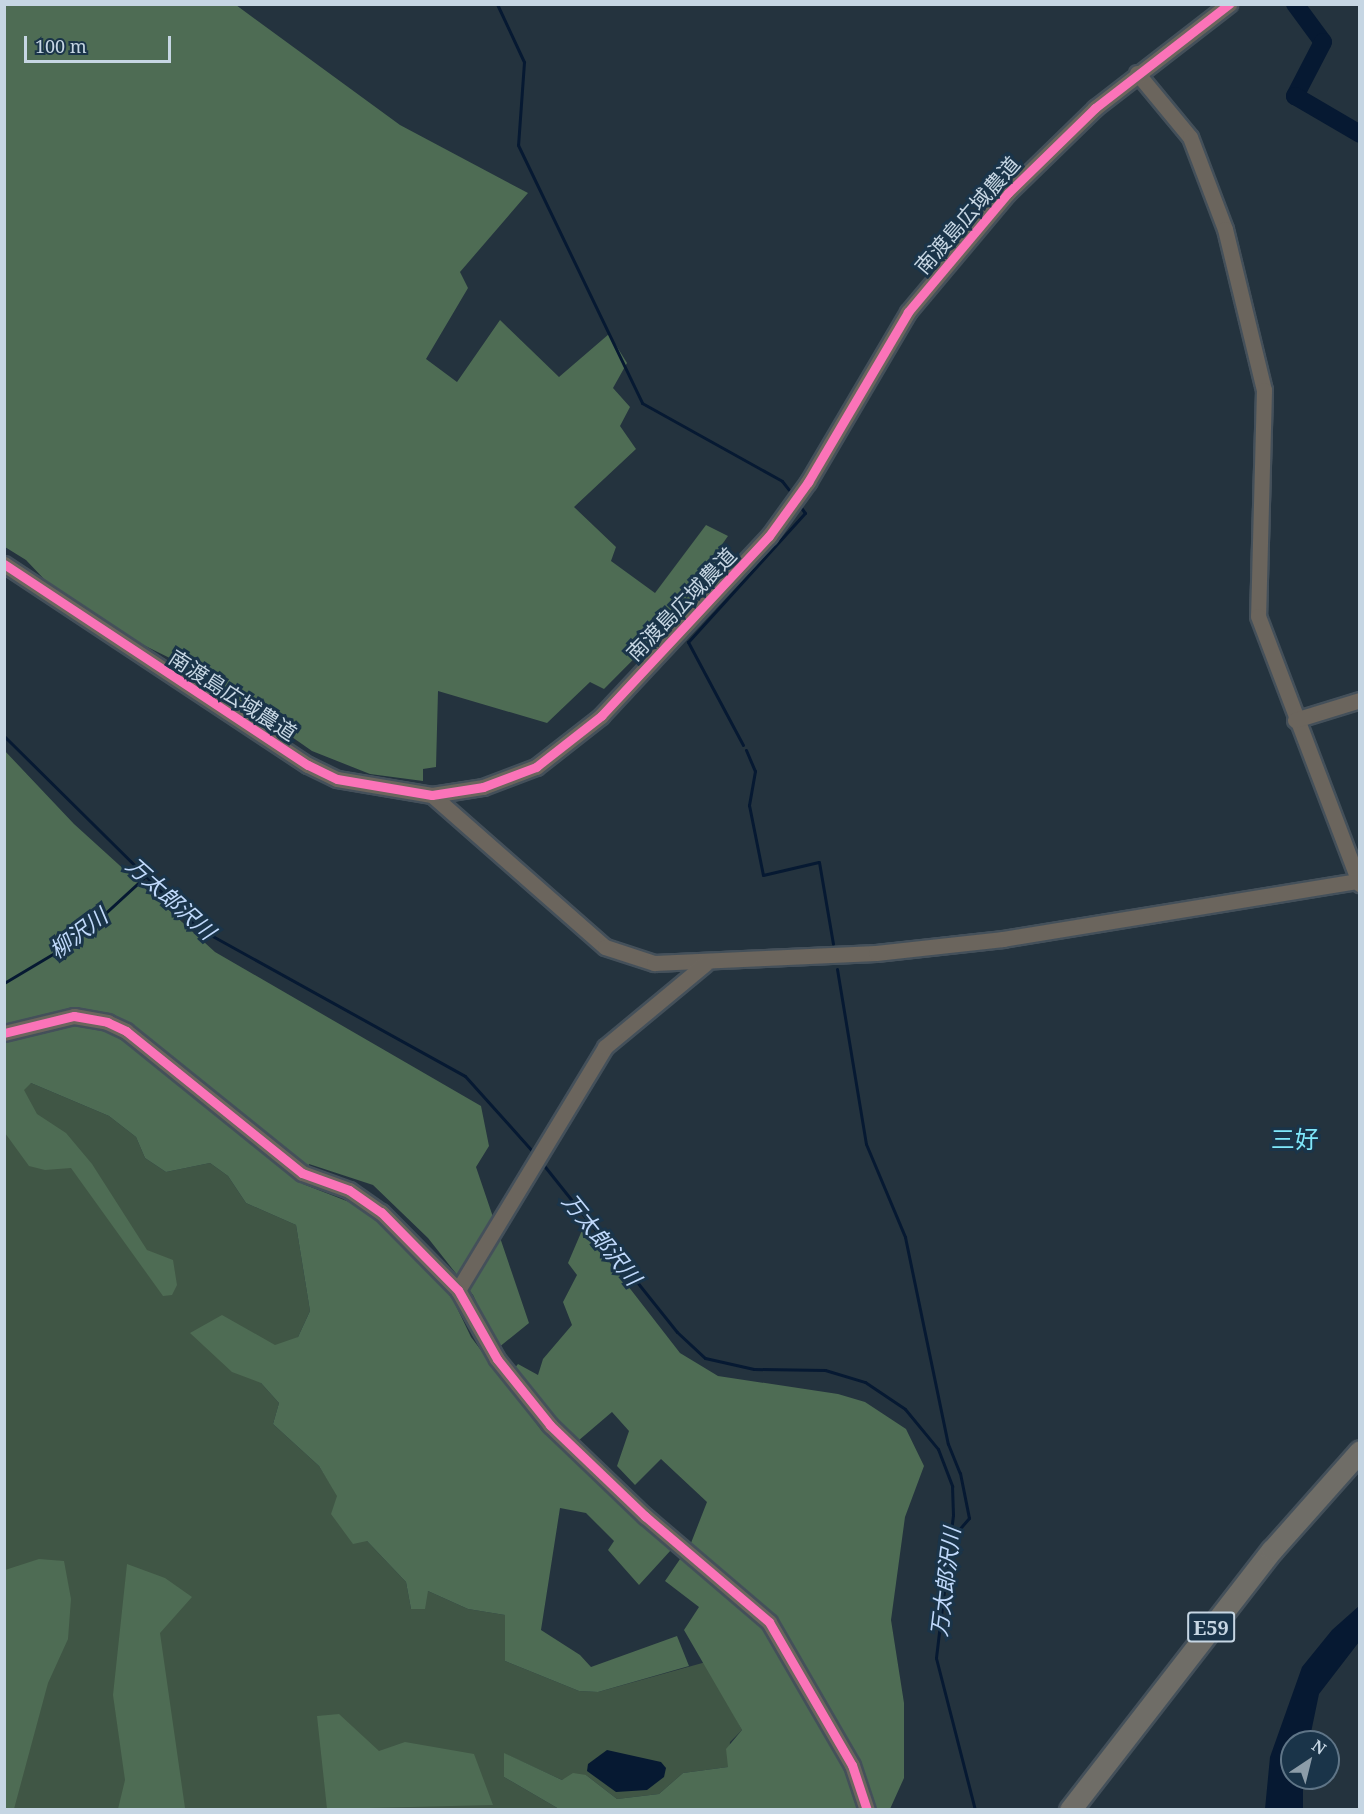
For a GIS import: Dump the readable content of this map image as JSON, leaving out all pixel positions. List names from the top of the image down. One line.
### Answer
{"streets":{"highway":["E59"],"street":["南渡島広域農道"]},"districts":["三好"],"water":["万太郎沢川","柳沢川"],"scale_bar":"100 m","north":"top right"}
